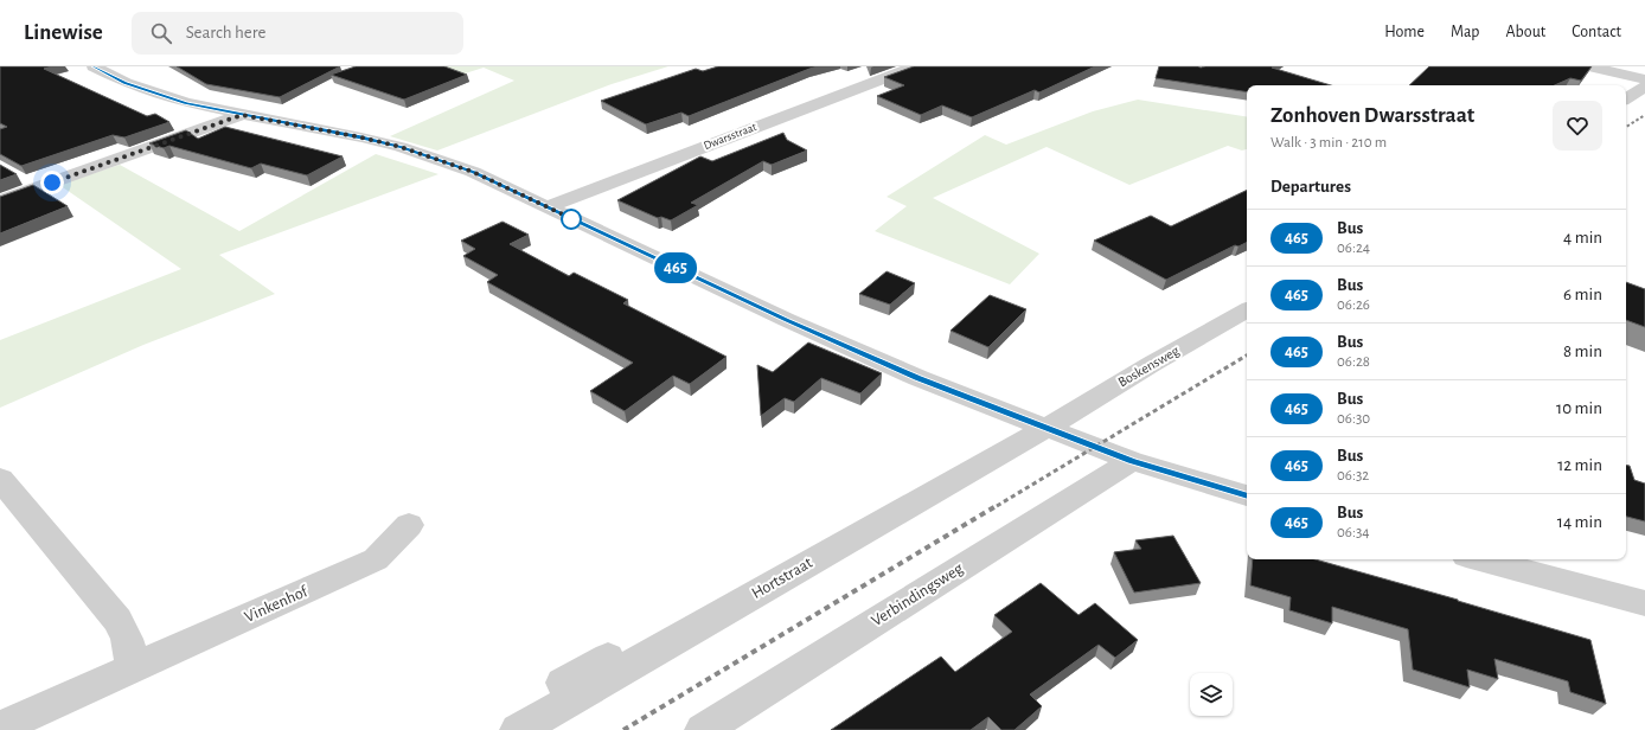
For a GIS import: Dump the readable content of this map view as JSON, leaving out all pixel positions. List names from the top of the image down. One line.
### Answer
{"streets":{"street":["Dwarsstraat","Boskensweg","Hortstraat","Verbindingsweg","Vinkenhof"]},"crossings":[["Boskensweg","Hortstraat"]],"lines":["bus line 465"],"page":{"header":"Linewise","search":"Search here","nav":["Home","Map","About","Contact"],"on_map":"465","heading":[["Zonhoven Dwarsstraat","Walk · 3 min · 210 m"],"Departures"],"list":[{"mark":"465","name":"Bus","note":"06:24","value":"4 min"},{"mark":"465","name":"Bus","note":"06:26","value":"6 min"},{"mark":"465","name":"Bus","note":"06:28","value":"8 min"},{"mark":"465","name":"Bus","note":"06:30","value":"10 min"},{"mark":"465","name":"Bus","note":"06:32","value":"12 min"},{"mark":"465","name":"Bus","note":"06:34","value":"14 min"}]}}
